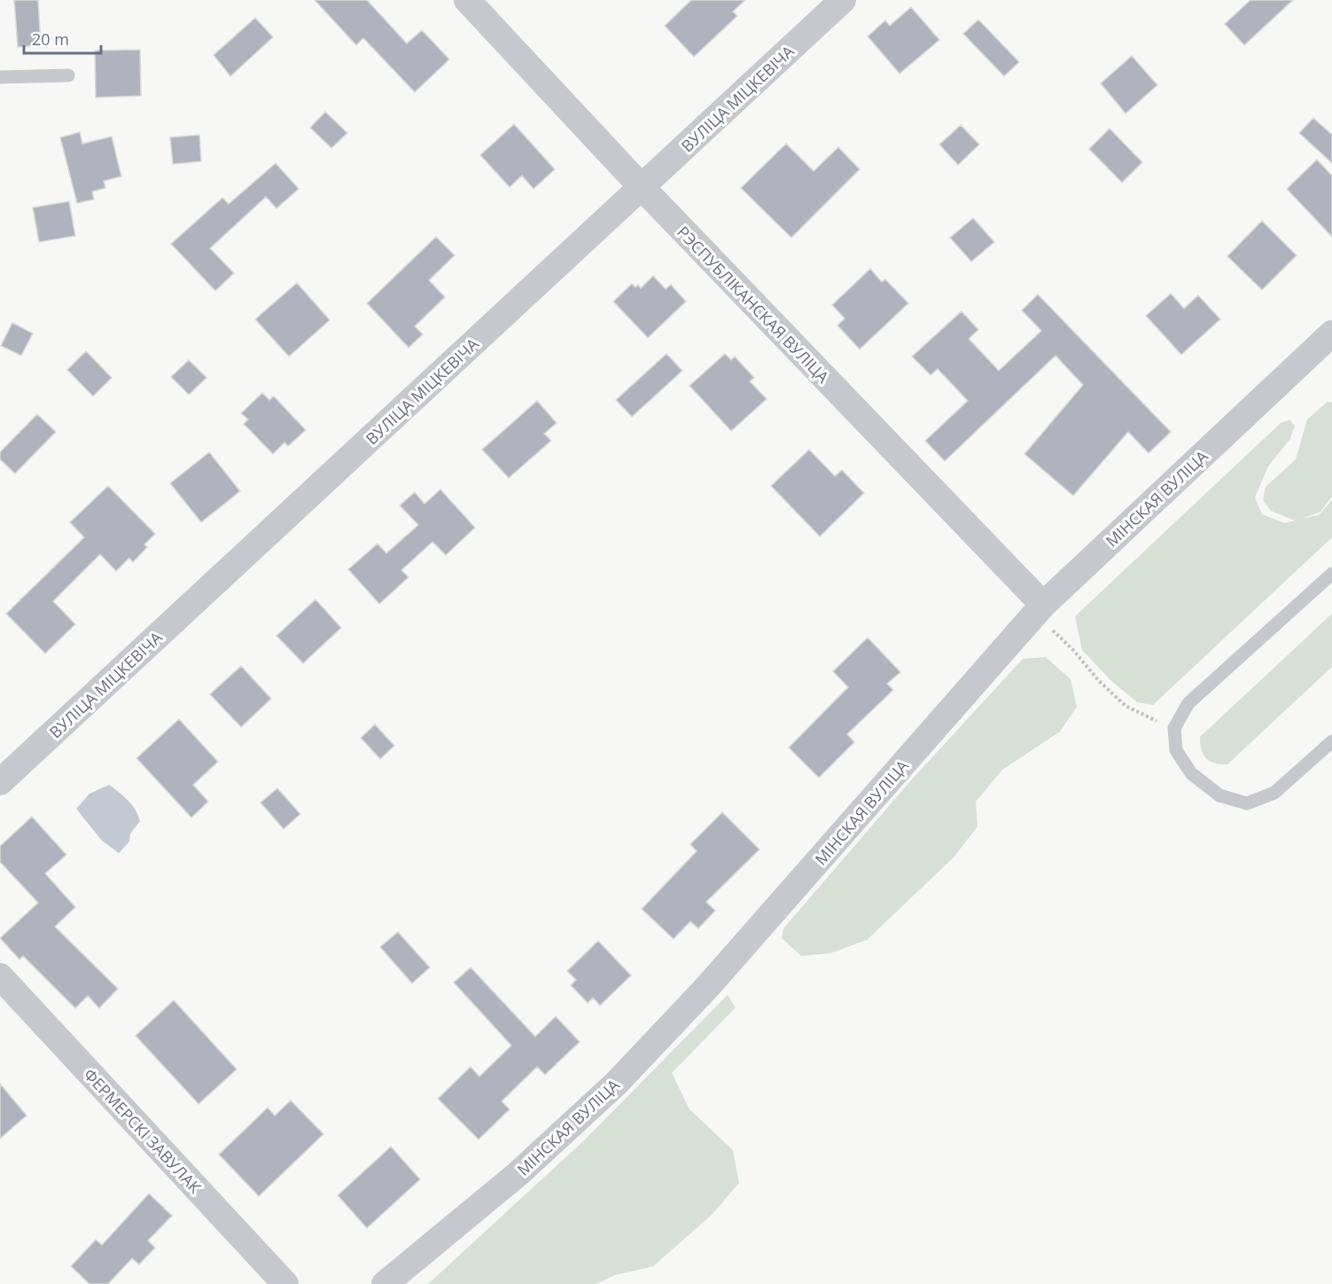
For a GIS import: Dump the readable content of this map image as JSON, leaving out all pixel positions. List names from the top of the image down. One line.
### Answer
{"streets":{"street":["ВУЛІЦА МІЦКЕВІЧА","РЭСПУБЛІКАНСКАЯ ВУЛІЦА","МІНСКАЯ ВУЛІЦА","ФЕРМЕРСКІ ЗАВУЛАК"]},"crossings":[["ВУЛІЦА МІЦКЕВІЧА","РЭСПУБЛІКАНСКАЯ ВУЛІЦА"],["РЭСПУБЛІКАНСКАЯ ВУЛІЦА","МІНСКАЯ ВУЛІЦА"]],"scale_bar":"20 m"}
